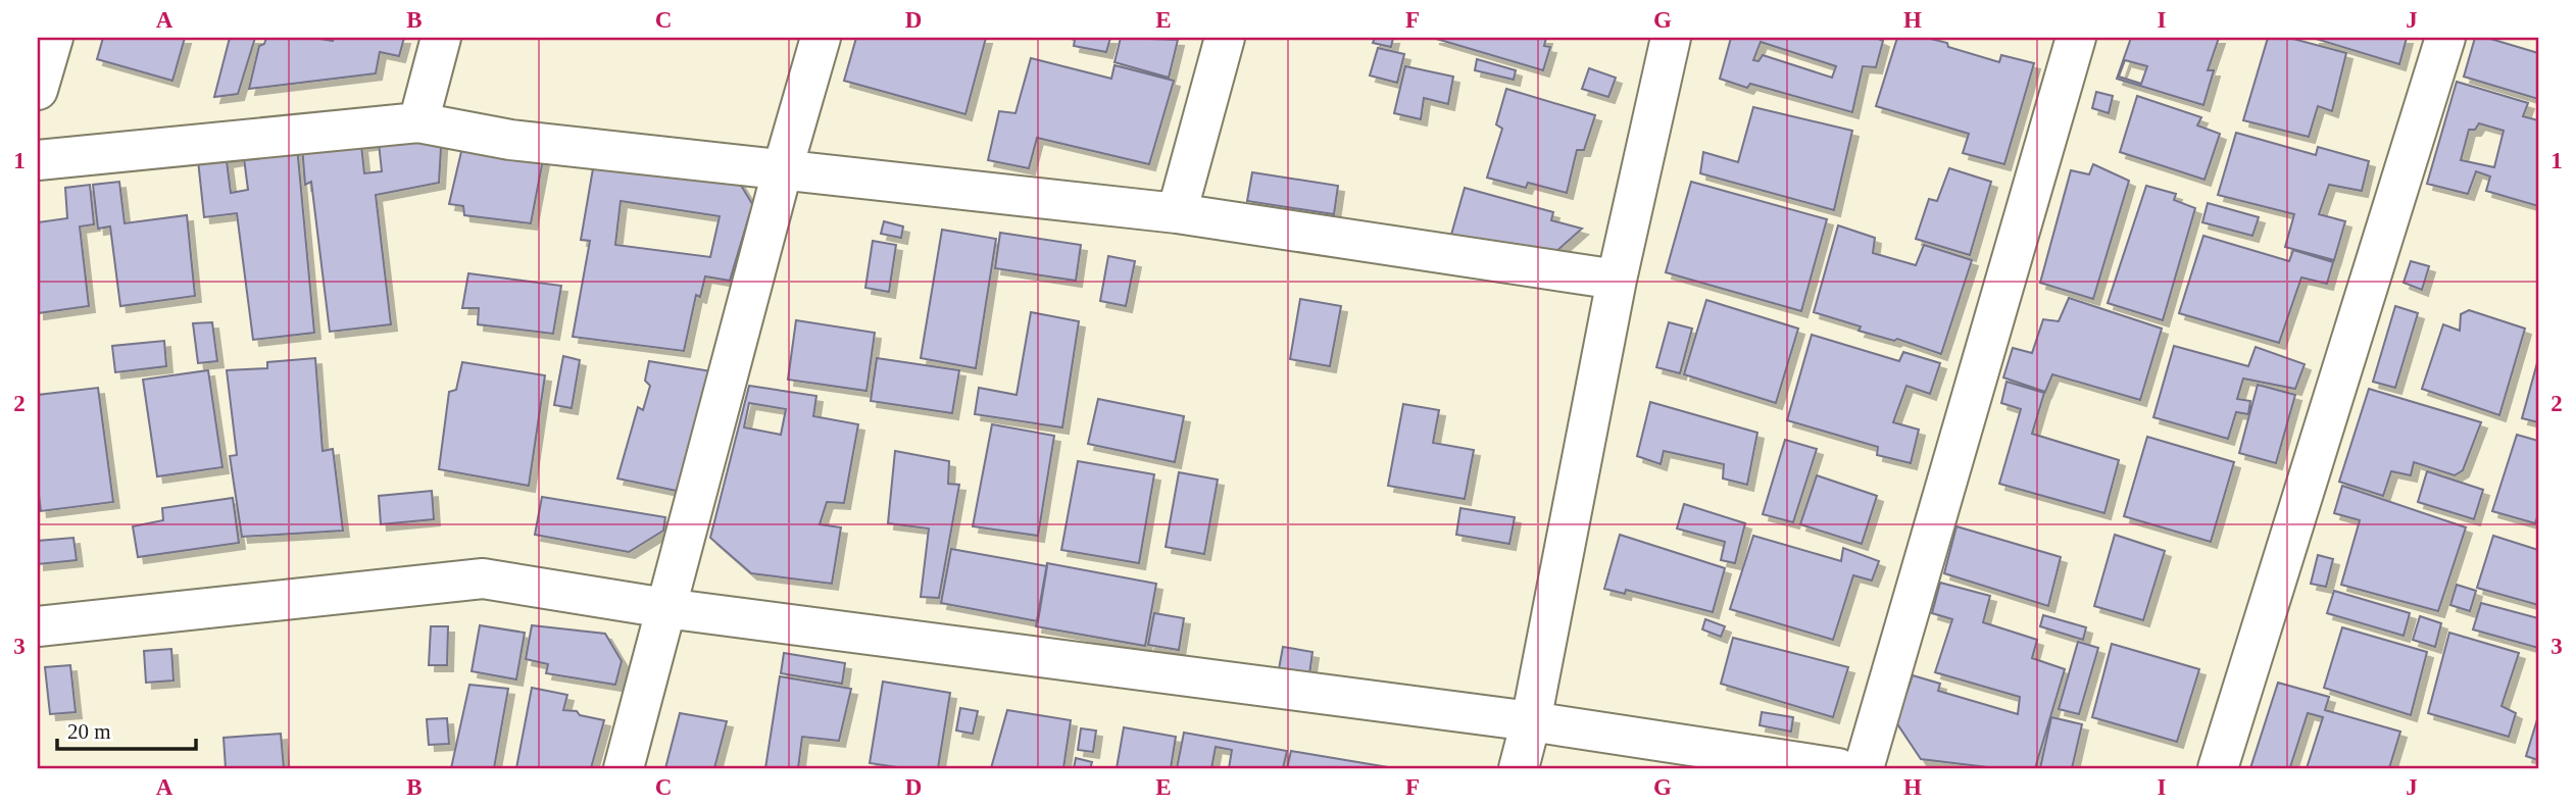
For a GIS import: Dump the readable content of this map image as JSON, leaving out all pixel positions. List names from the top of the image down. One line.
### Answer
{"scale_bar":"20 m","grid":{"columns":["A","B","C","D","E","F","G","H","I","J"],"rows":["1","2","3"]}}
